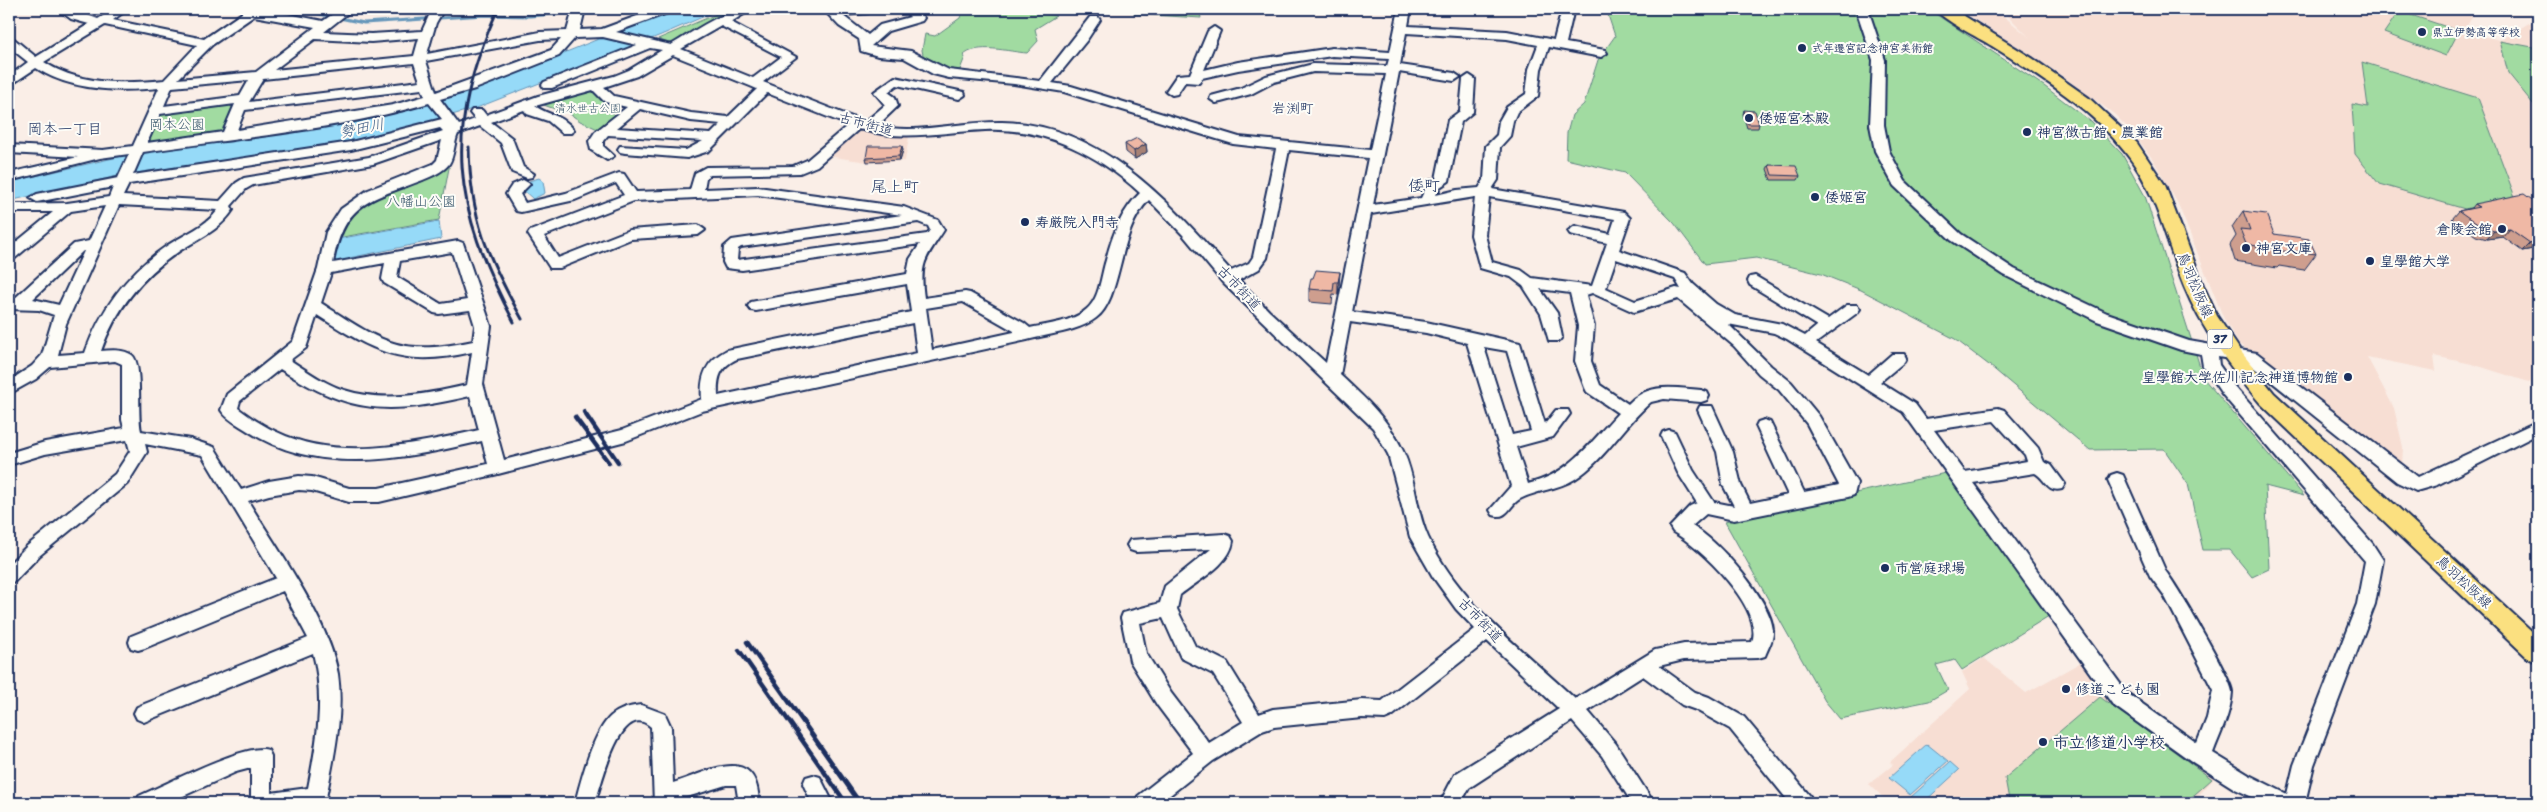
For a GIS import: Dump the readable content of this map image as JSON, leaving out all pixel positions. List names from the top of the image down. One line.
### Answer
{"streets":{"main road":["鳥羽松阪線","37"],"street":["古市街道"]},"districts":["岩渕町","岡本一丁目","倭町","尾上町"],"water":["勢田川"],"parks":["清水世古公園","岡本公園","八幡山公園"],"places":["県立伊勢高等学校","式年遷宮記念神宮美術館","倭姬宮本殿","神宮徴古館・農業館","倭姬宮","寿厳院入門寺","倉陵会館","神宮文庫","皇學館大学","皇學館大学佐川記念神道博物館","市営庭球場","修道こども園","市立修道小学校"]}
